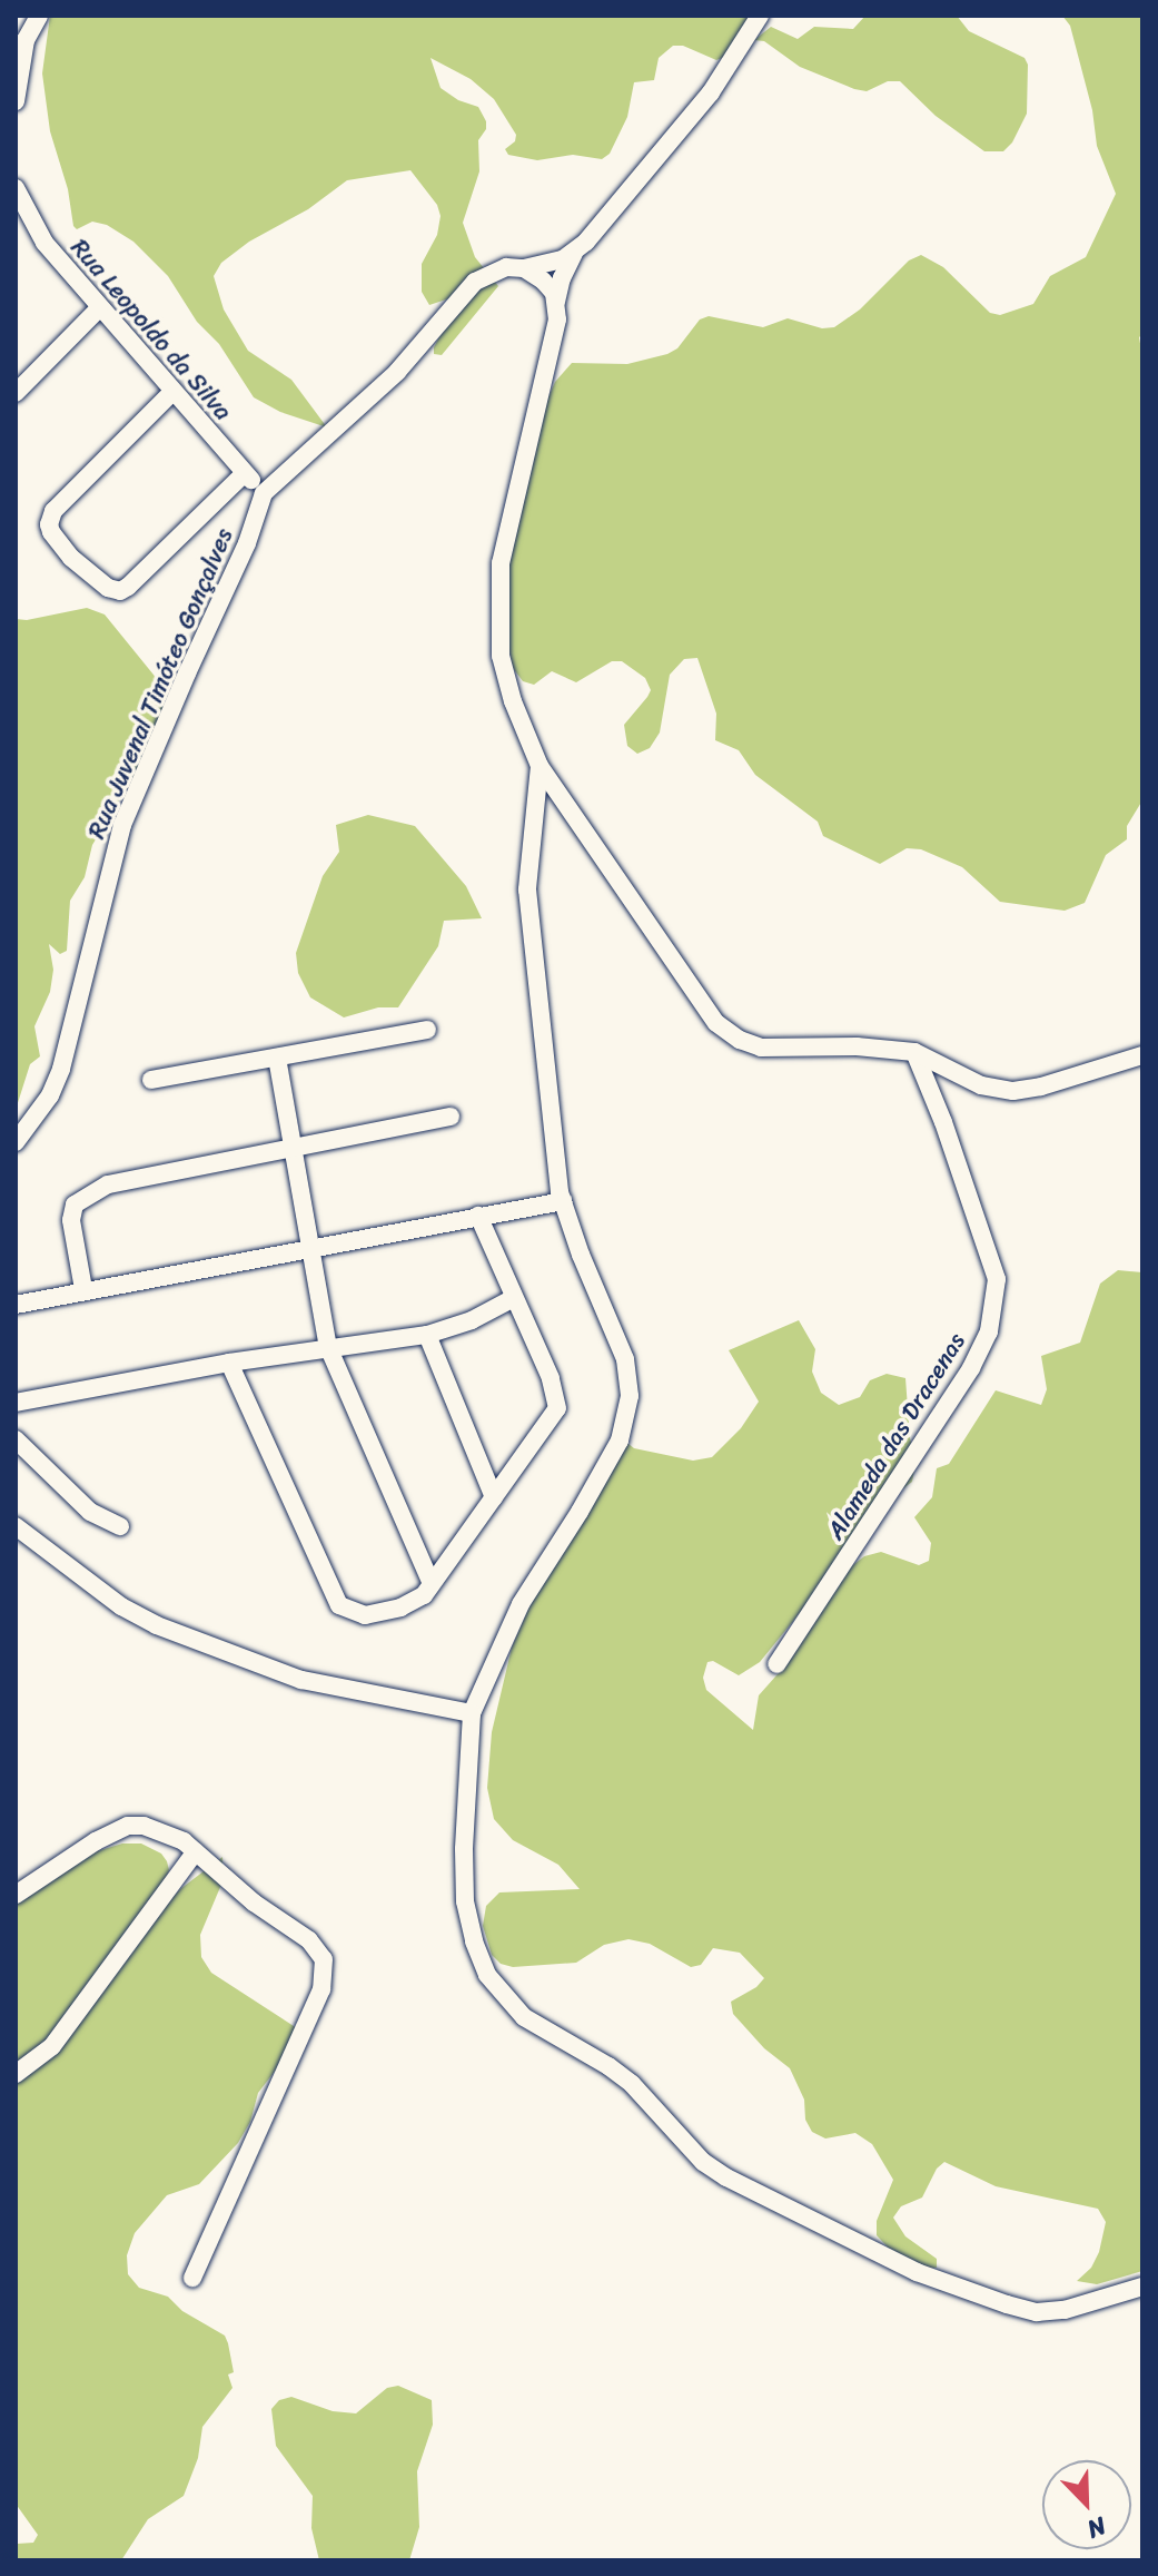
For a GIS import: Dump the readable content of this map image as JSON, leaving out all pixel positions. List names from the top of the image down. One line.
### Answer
{"streets":{"street":["Rua Leopoldo da Silva","Rua Juvenal Timóteo Gonçalves","Alameda das Dracenas"]},"crossings":[["Rua Leopoldo da Silva","Rua Juvenal Timóteo Gonçalves"]],"north":"bottom right"}
